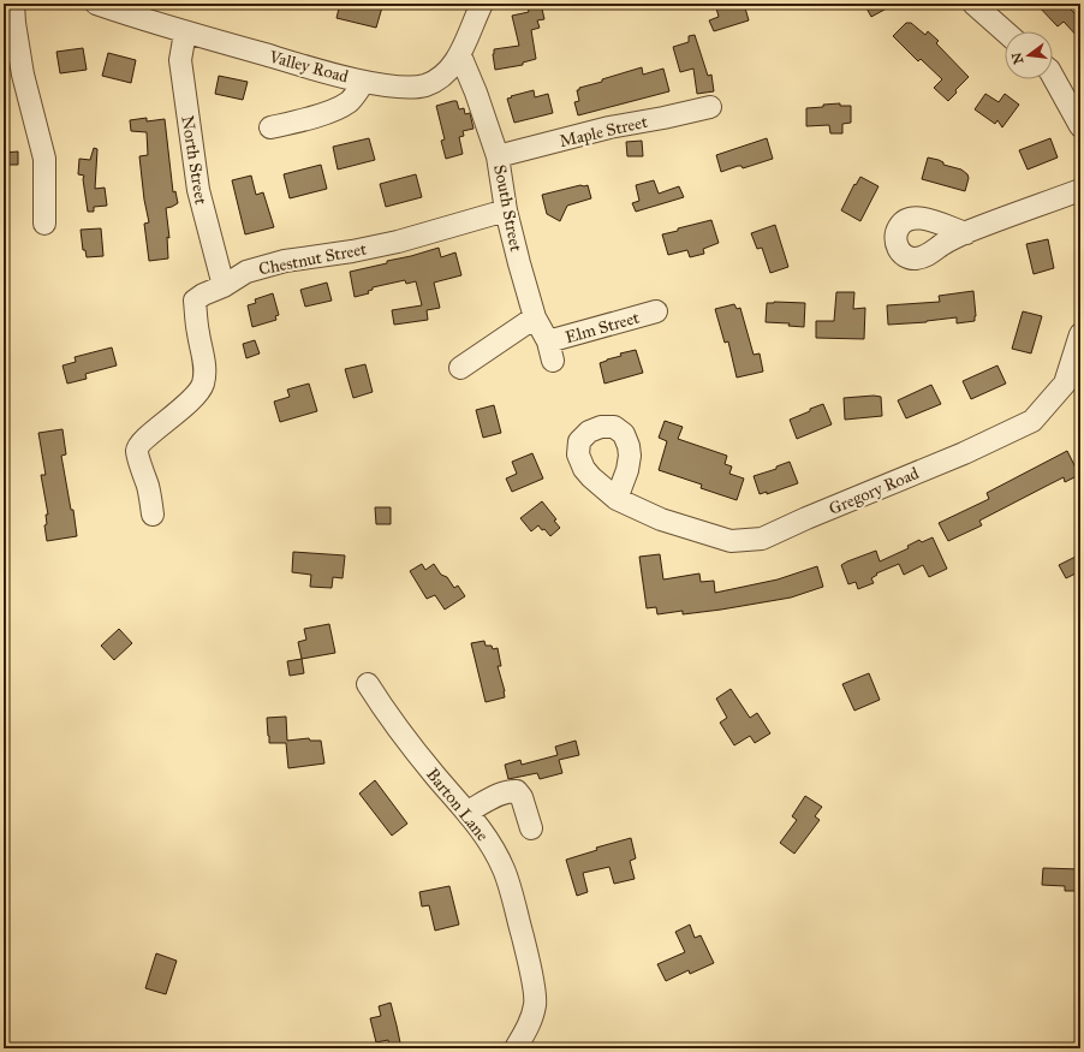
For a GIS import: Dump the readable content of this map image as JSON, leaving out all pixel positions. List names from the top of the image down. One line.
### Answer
{"streets":{"street":["Valley Road","Maple Street","North Street","South Street","Chestnut Street","Elm Street","Gregory Road","Barton Lane"]},"crossings":[["Valley Road","North Street"],["Valley Road","South Street"],["Maple Street","South Street"],["North Street","Chestnut Street"],["South Street","Chestnut Street"],["South Street","Elm Street"]],"north":"left"}
